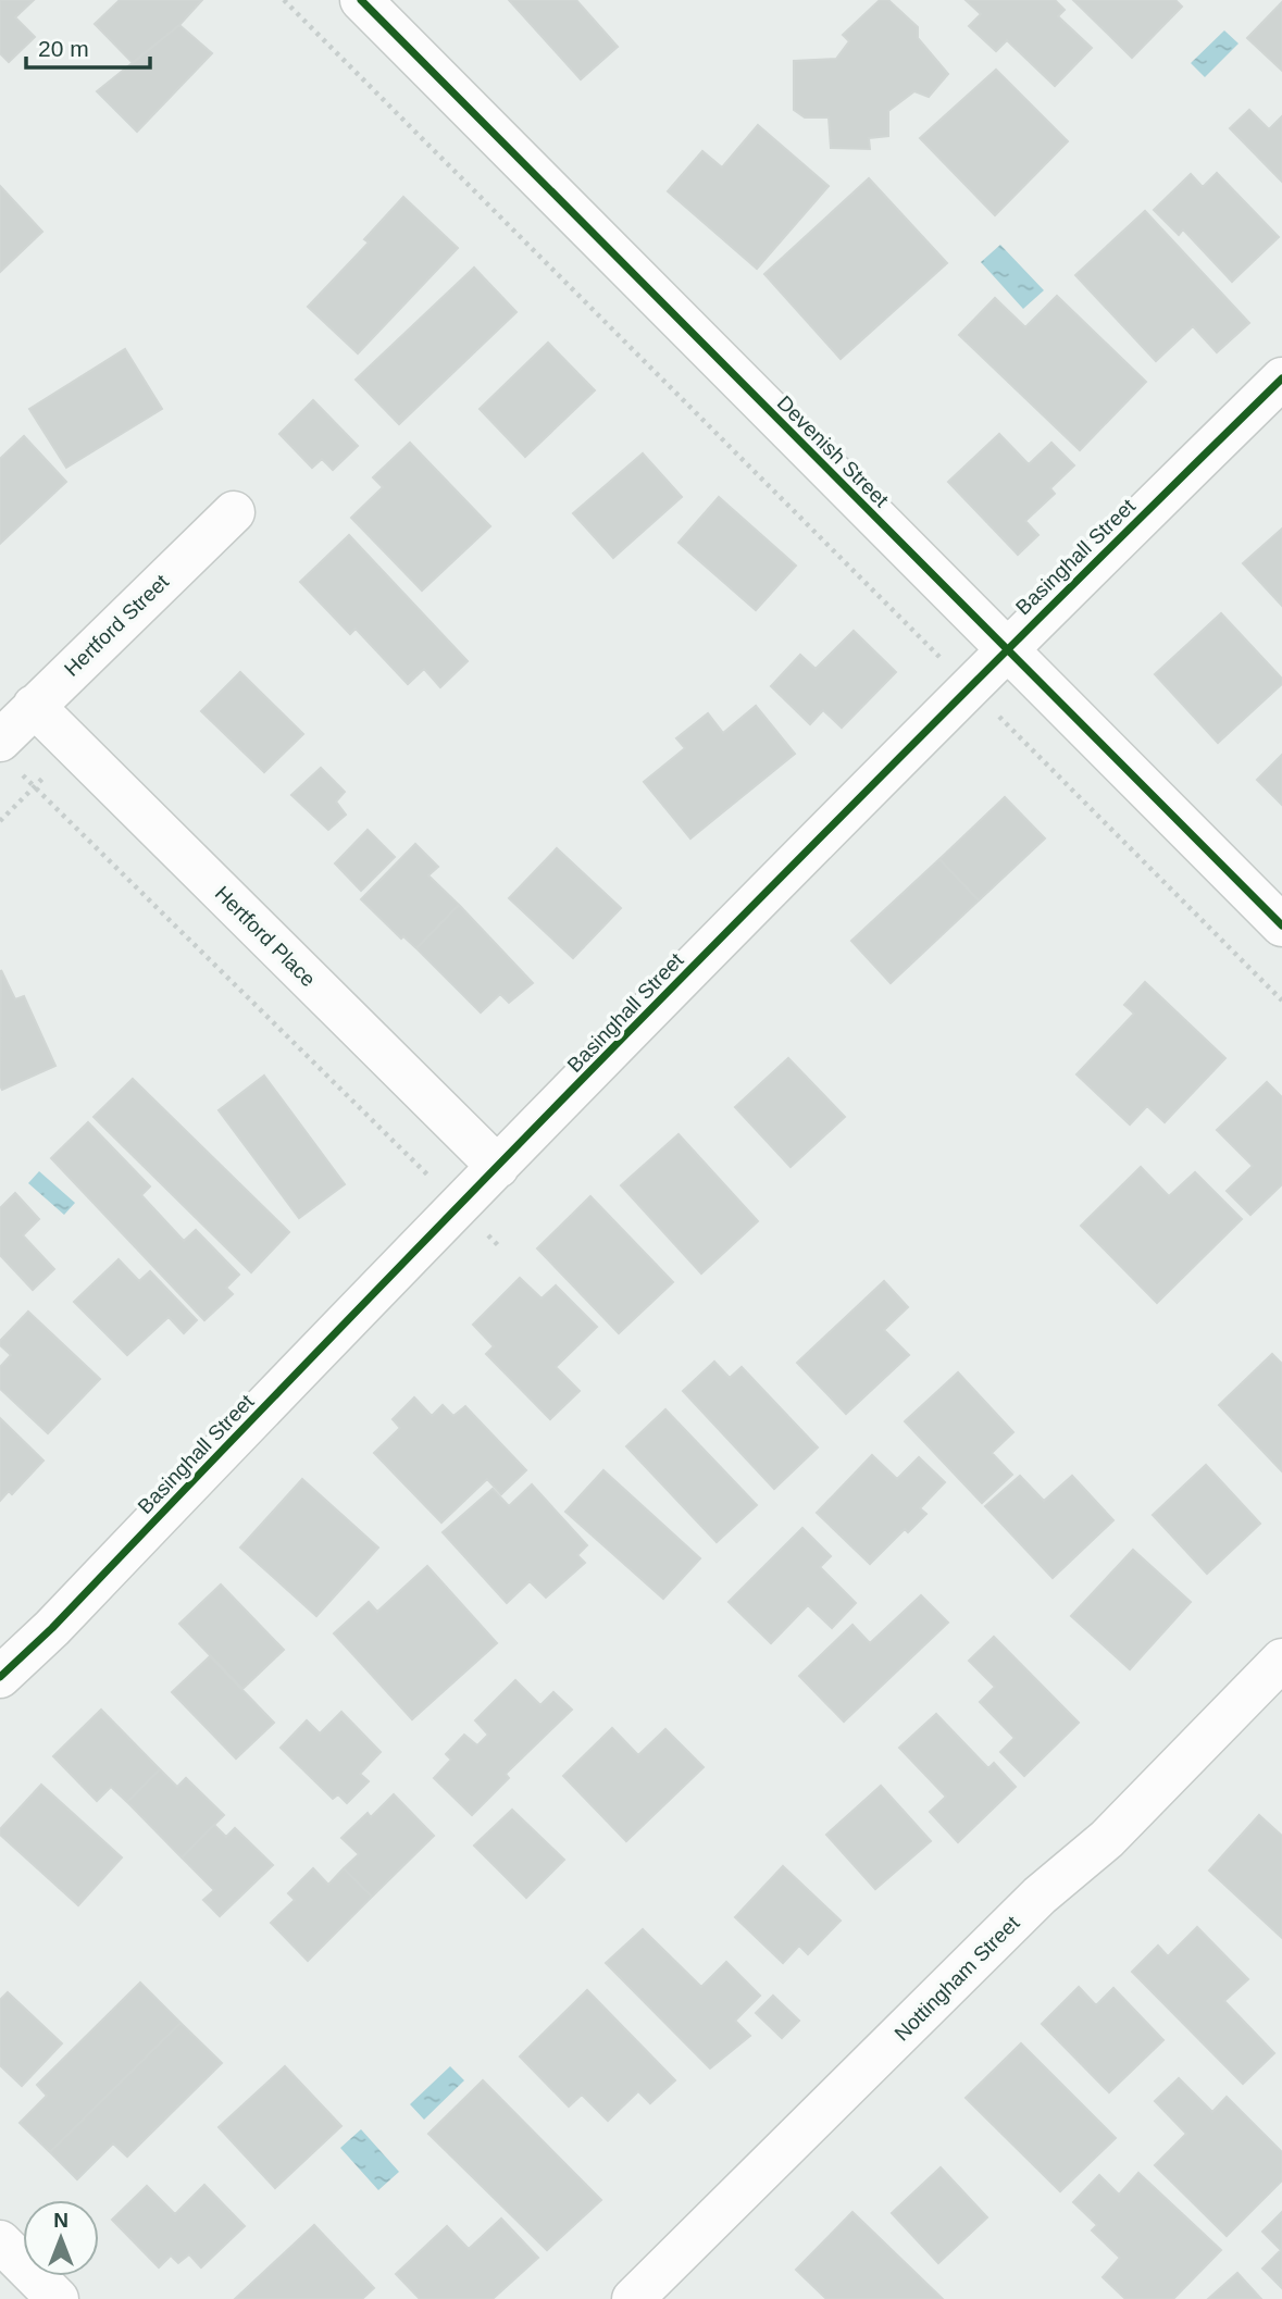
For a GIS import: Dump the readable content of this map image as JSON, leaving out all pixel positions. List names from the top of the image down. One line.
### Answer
{"streets":{"street":["Devenish Street","Basinghall Street","Hertford Street","Hertford Place","Nottingham Street"]},"crossings":[["Devenish Street","Basinghall Street"],["Basinghall Street","Hertford Place"],["Hertford Street","Hertford Place"]],"scale_bar":"20 m","north":"top"}
